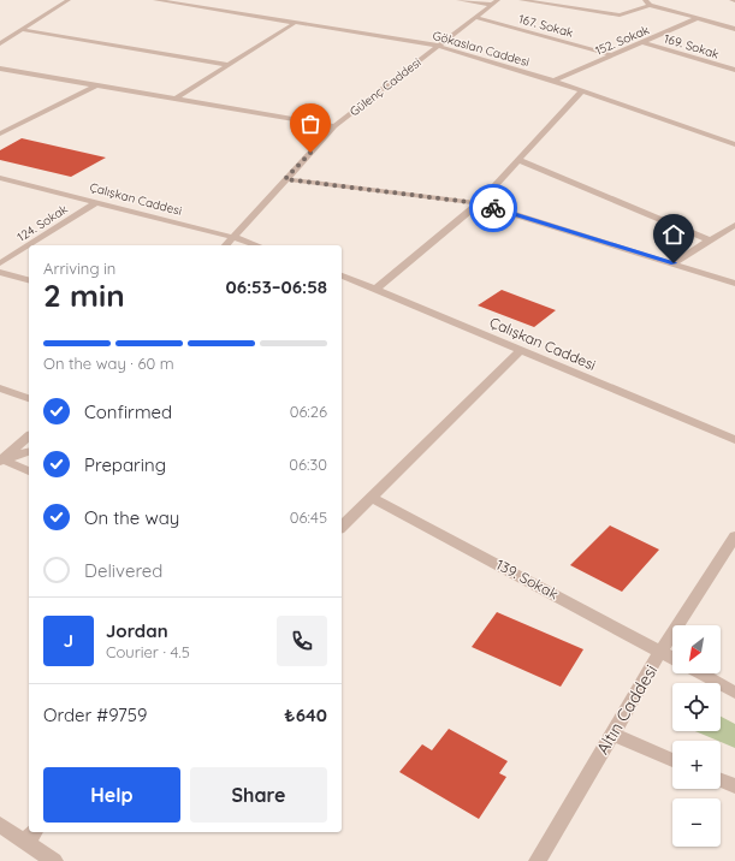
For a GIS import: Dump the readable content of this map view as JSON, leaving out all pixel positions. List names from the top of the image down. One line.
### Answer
{"streets":{"street":["167. Sokak","152. Sokak","169. Sokak","Gökaslan Caddesi","Gülenç Caddesi","Çalışkan Caddesi","124. Sokak","139. Sokak","Altın Caddesi"]},"crossings":[["167. Sokak","152. Sokak"],["167. Sokak","Gülenç Caddesi"],["152. Sokak","169. Sokak"],["152. Sokak","Gökaslan Caddesi"],["Gökaslan Caddesi","Gülenç Caddesi"],["Gülenç Caddesi","Çalışkan Caddesi"],["Çalışkan Caddesi","124. Sokak"],["139. Sokak","Altın Caddesi"]],"north":"bottom left","page":{"heading":["2 min","Arriving in","06:53–06:58"],"panel":["Jordan","Courier · 4.5","Order #9759","₺640"],"bar":"On the way · 60 m","list":[["Confirmed","06:26"],["Preparing","06:30"],["On the way","06:45"],"Delivered"],"round":"J","map_buttons":["+","−"],"buttons":["Help","Share"]}}
